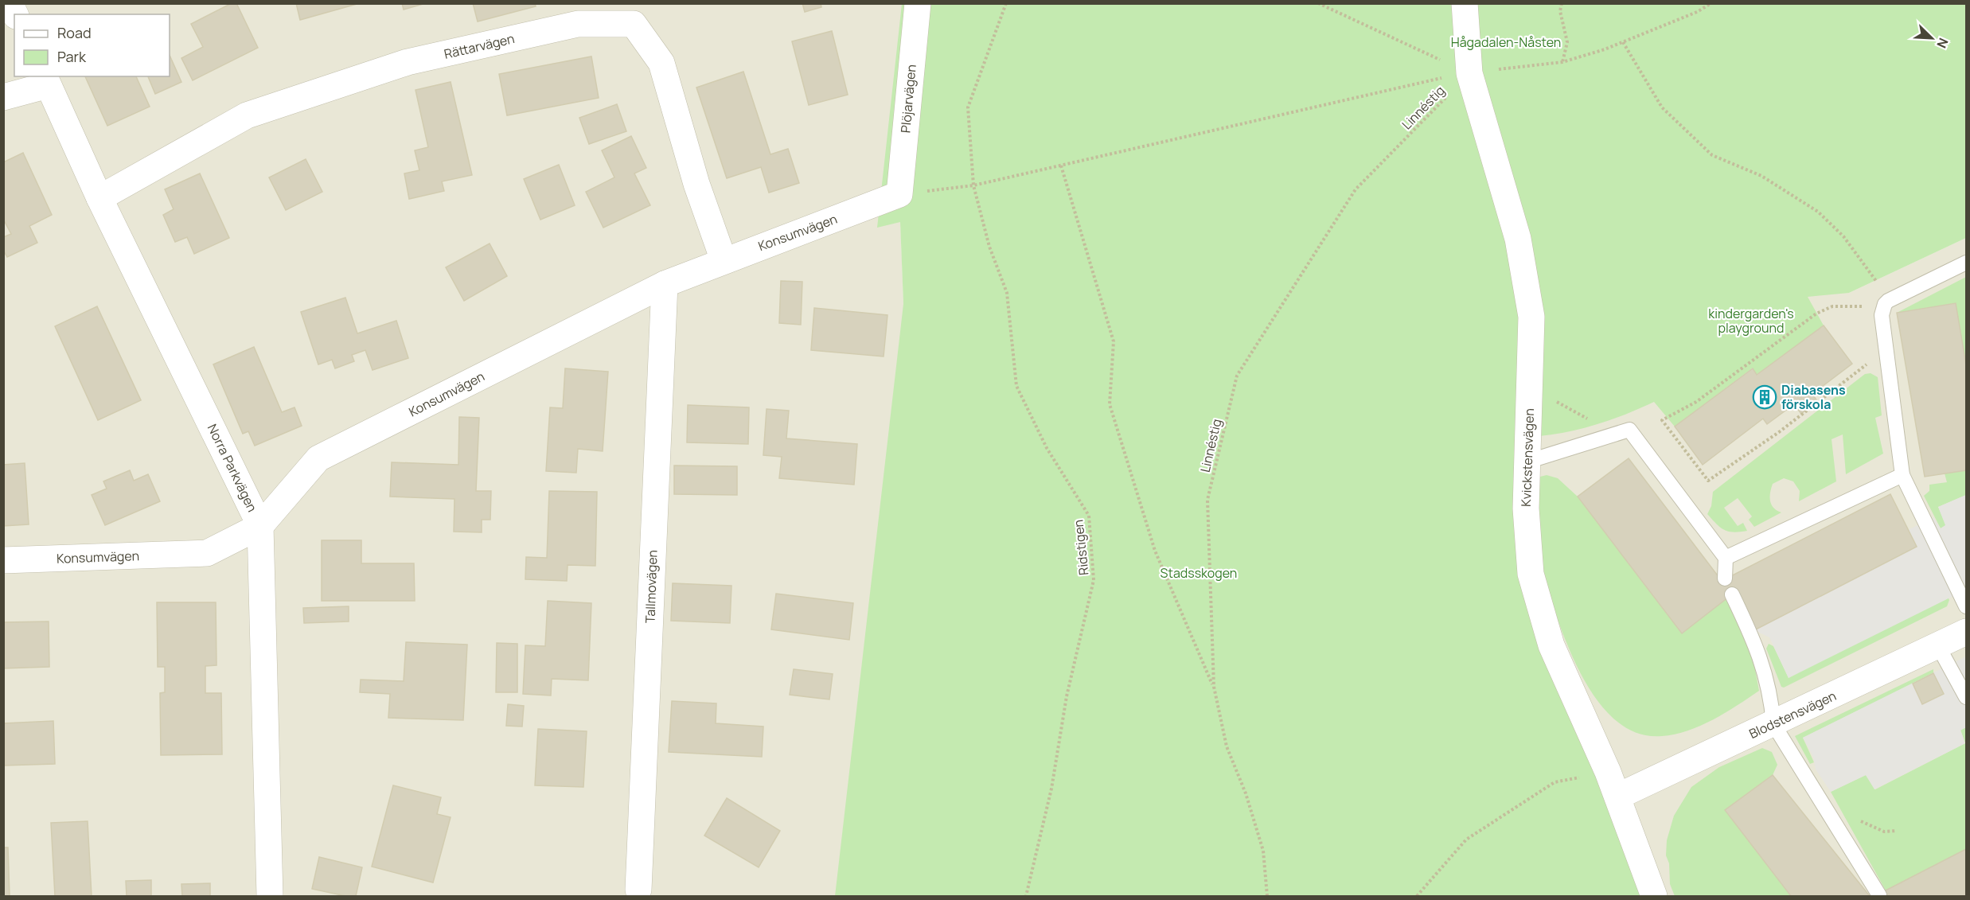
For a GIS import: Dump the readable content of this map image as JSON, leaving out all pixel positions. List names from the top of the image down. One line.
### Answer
{"streets":{"street":["Rättarvägen","Plöjarvägen","Konsumvägen","Kvickstensvägen","Norra Parkvägen","Tallmovägen","Blodstensvägen"],"path":["Linnéstig","Ridstigen"]},"crossings":[["Rättarvägen","Konsumvägen"],["Rättarvägen","Norra Parkvägen"],["Plöjarvägen","Konsumvägen"],["Linnéstig","Kvickstensvägen"],["Konsumvägen","Norra Parkvägen"],["Konsumvägen","Tallmovägen"],["Kvickstensvägen","Blodstensvägen"]],"parks":["Hågadalen-Nåsten","kindergarden's playground","Stadsskogen"],"places":{"building":["Diabasens förskola"]},"legend":["Road","Park"],"north":"bottom right"}
